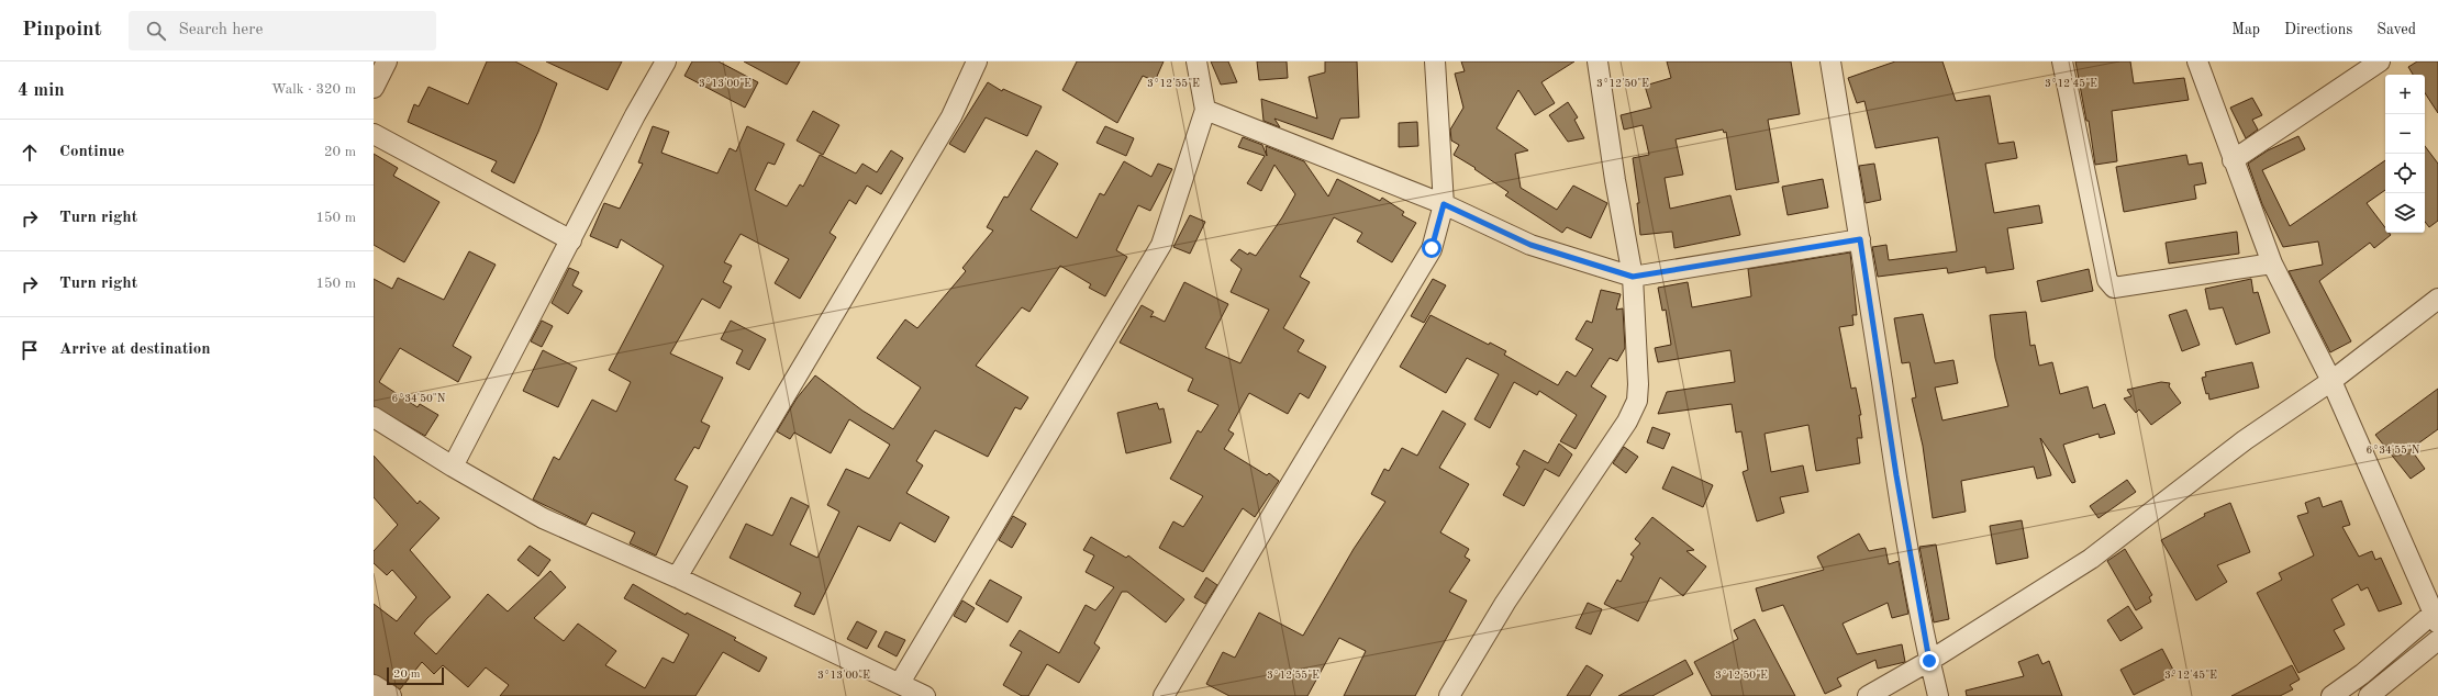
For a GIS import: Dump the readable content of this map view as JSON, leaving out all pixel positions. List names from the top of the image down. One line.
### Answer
{"scale_bar":"20 m","page":{"header":"Pinpoint","search":"Search here","nav":["Map","Directions","Saved"],"heading":["4 min","Walk · 320 m"],"map_buttons":["+","−"],"list":[["Continue","20 m"],["Turn right","150 m"],["Turn right","150 m"],"Arrive at destination"],"scale":"20 m"},"coordinates":["3°13'00\"E","3°12'55\"E","3°12'50\"E","3°12'45\"E","6°34'50\"N","6°34'55\"N"]}
